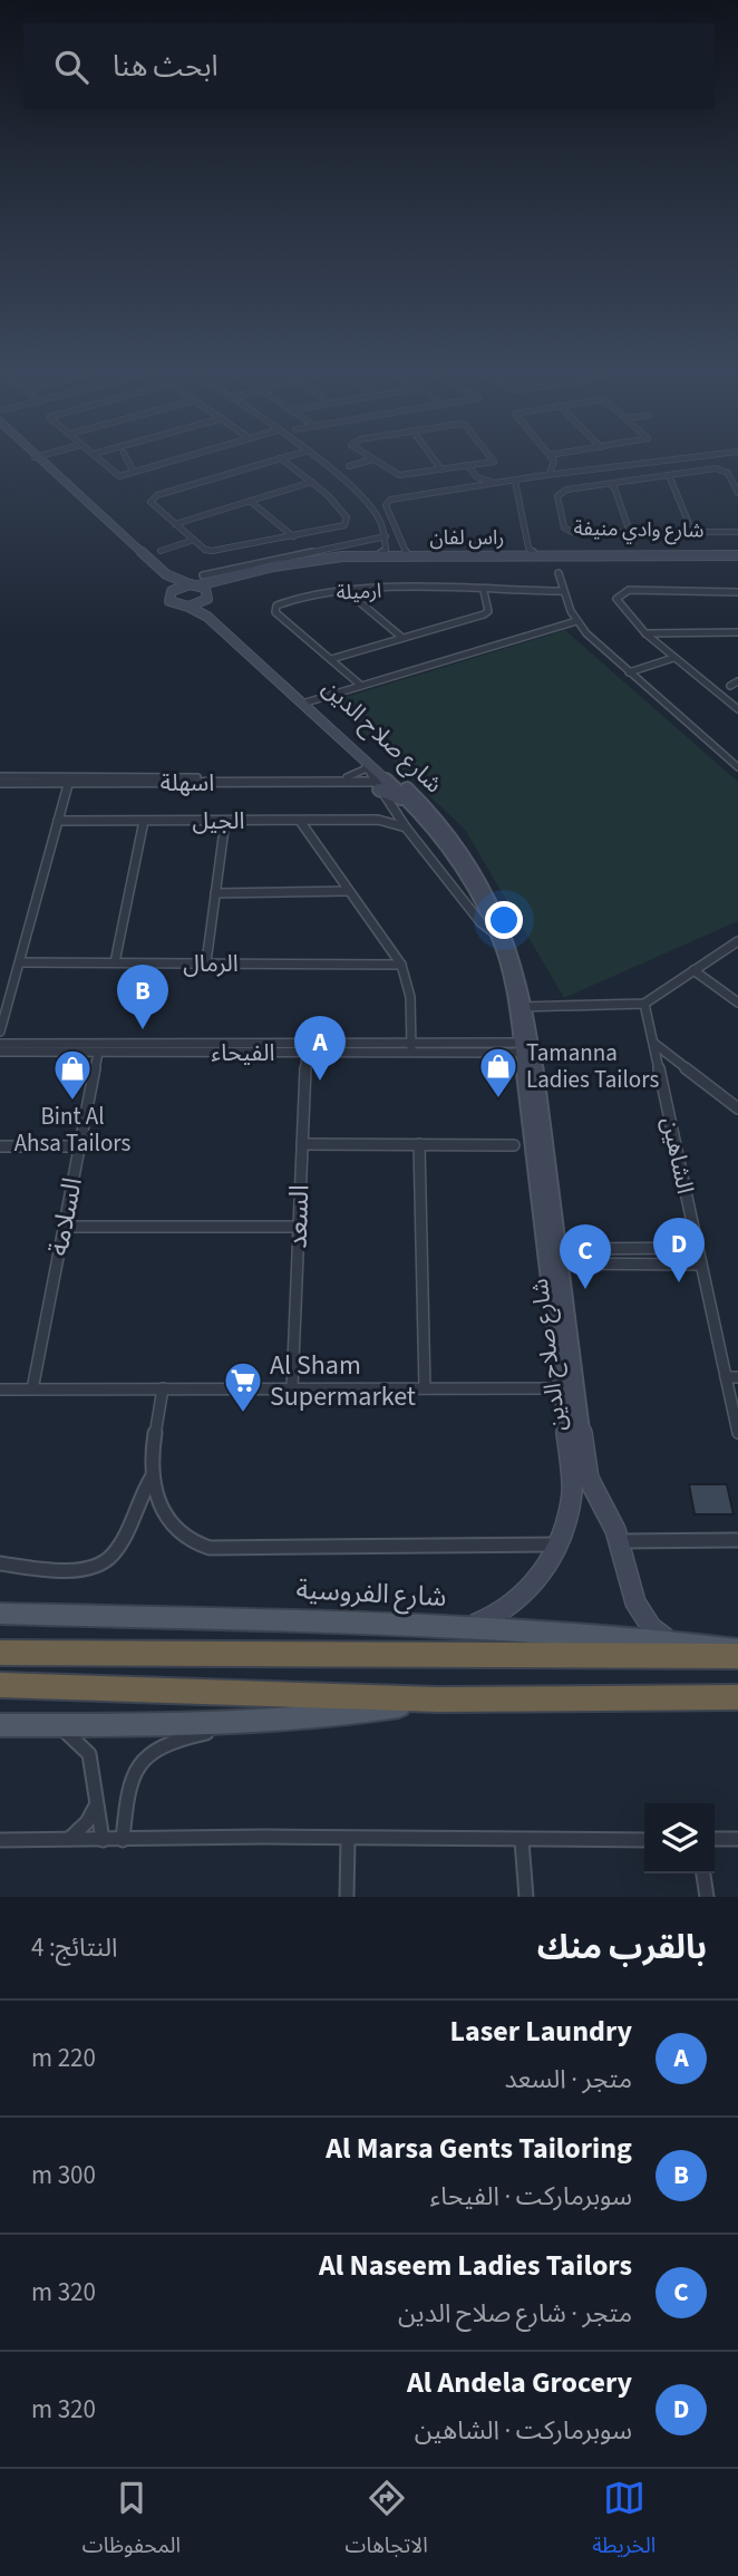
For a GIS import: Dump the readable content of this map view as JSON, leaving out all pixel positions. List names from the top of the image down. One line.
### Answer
{"streets":{"highway":["شارع الفروسية"],"street":["شارع وادي منيفة","راس لفان","ارميلة","شارع صلاح الدين","اسهلة","الجيل","الرمال","الفيحاء","الشاهين","السلامة","السعد"]},"crossings":[["راس لفان","شارع صلاح الدين"],["شارع صلاح الدين","اسهلة"],["شارع صلاح الدين","الجيل"],["شارع صلاح الدين","الفيحاء"],["شارع صلاح الدين","شارع الفروسية"],["الفيحاء","السلامة"],["الفيحاء","السعد"]],"places":{"shop":["Tamanna Ladies Tailors","Bint Al Ahsa Tailors"],"supermarket":["Al Sham Supermarket"]},"page":{"search":"ابحث هنا","pins":["B","A","D","C"],"heading":["بالقرب منك","النتائج: 4"],"list":[{"mark":"A","name":"Laser Laundry","note":"متجر · السعد","value":"220 m"},{"mark":"B","name":"Al Marsa Gents Tailoring","note":"سوبرماركت · الفيحاء","value":"300 m"},{"mark":"C","name":"Al Naseem Ladies Tailors","note":"متجر · شارع صلاح الدين","value":"320 m"},{"mark":"D","name":"Al Andela Grocery","note":"سوبرماركت · الشاهين","value":"320 m"}],"nav":["الخريطة","الاتجاهات","المحفوظات"]}}
